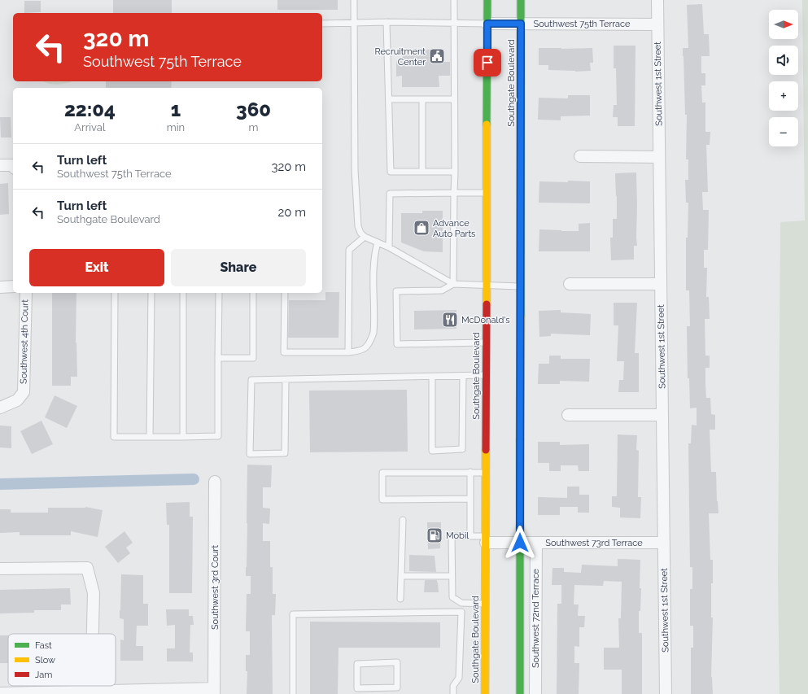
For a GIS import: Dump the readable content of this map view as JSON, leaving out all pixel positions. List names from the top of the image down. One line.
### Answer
{"streets":{"main road":["Southgate Boulevard"],"street":["Southwest 75th Terrace","Southwest 1st Street","Southwest 4th Court","Southwest 73rd Terrace","Southwest 3rd Court","Southwest 72nd Terrace"]},"crossings":[["Southwest 75th Terrace","Southgate Boulevard"],["Southwest 75th Terrace","Southwest 1st Street"],["Southgate Boulevard","Southwest 73rd Terrace"],["Southwest 1st Street","Southwest 73rd Terrace"],["Southwest 73rd Terrace","Southwest 72nd Terrace"]],"places":{"public building":["Recruitment Center"],"shop":["Advance Auto Parts"],"restaurant":["McDonald's"],"fuel station":["Mobil"]},"legend":["Fast","Slow","Jam"],"north":"right","page":{"map_buttons":["+","−"],"turn":["320 m","Southwest 75th Terrace"],"eta":["22:04","Arrival","1","min","360","m"],"list":[{"name":"Turn left","note":"Southwest 75th Terrace","value":"320 m"},{"name":"Turn left","note":"Southgate Boulevard","value":"20 m"}],"buttons":["Exit","Share"]}}
